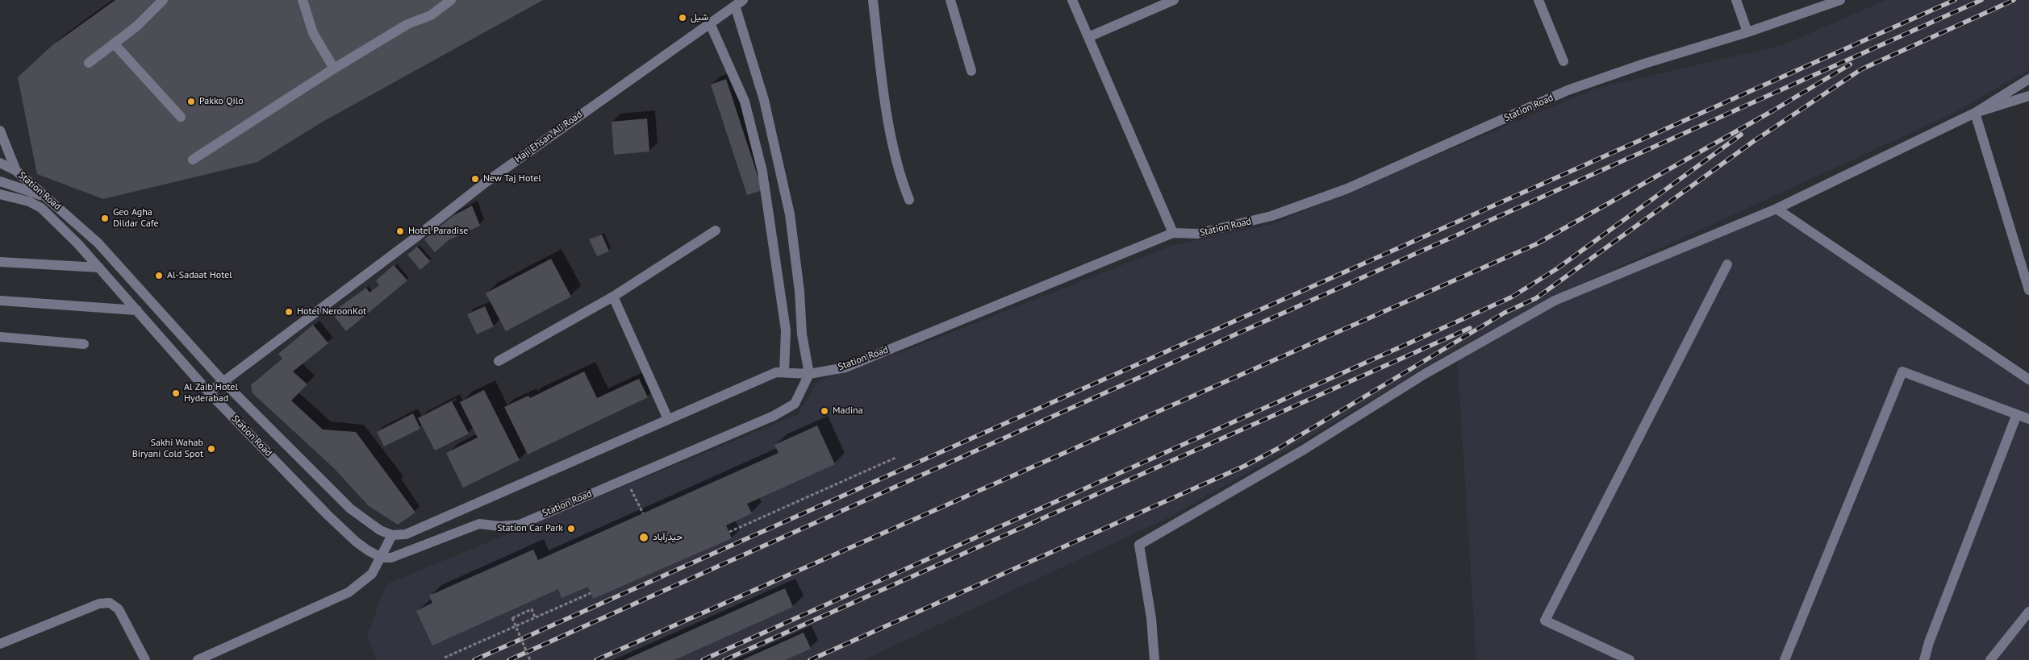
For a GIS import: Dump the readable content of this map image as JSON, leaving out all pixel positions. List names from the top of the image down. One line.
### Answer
{"streets":{"street":["Station Road","Haji Ehsan Ali Road"]},"crossings":[["Station Road","Haji Ehsan Ali Road"]],"places":["شیل","Pakko Qilo","New Taj Hotel","Geo Agha Dildar Cafe","Hotel Paradise","Al-Sadaat Hotel","Hotel NeroonKot","Al Zaib Hotel Hyderabad","Madina","Sakhi Wahab Biryani Cold Spot","Station Car Park","حیدرآباد"]}
